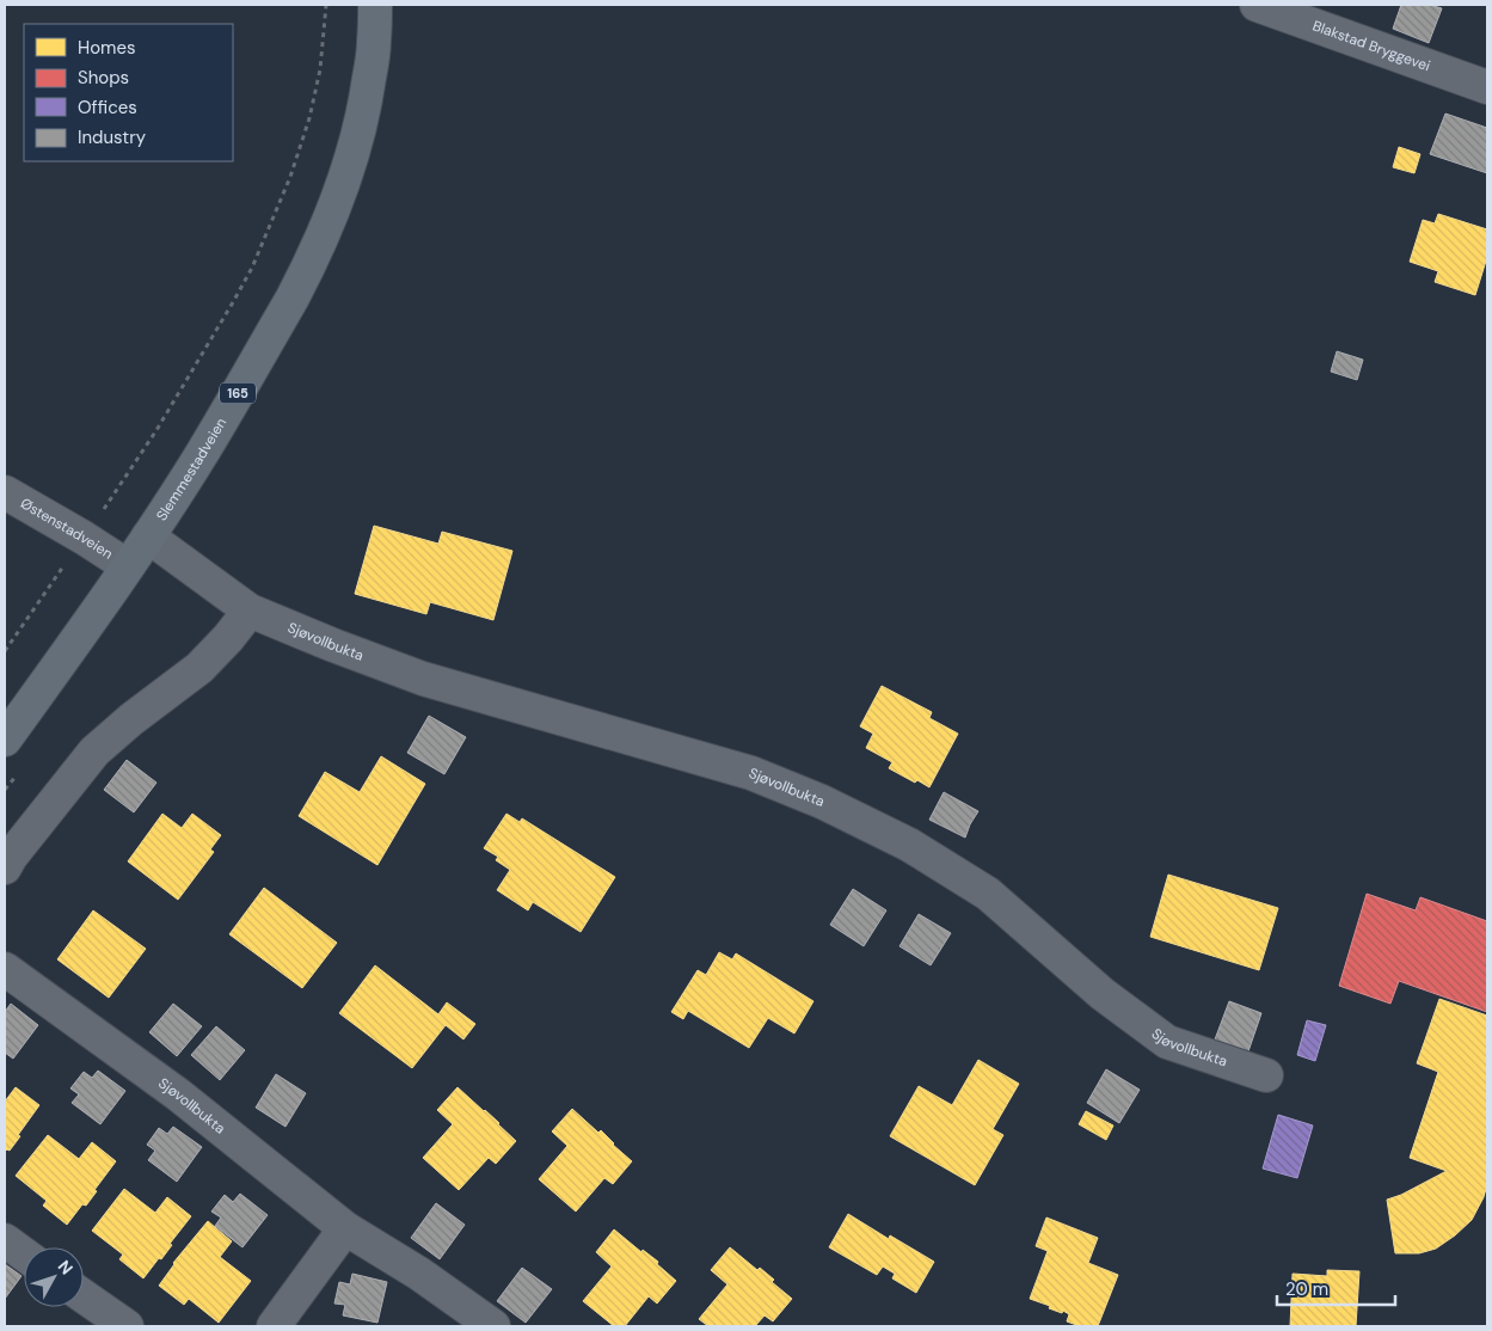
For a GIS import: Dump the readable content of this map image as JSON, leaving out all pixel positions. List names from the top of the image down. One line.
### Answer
{"streets":{"main road":["165","Slemmestadveien"],"street":["Blakstad Bryggevei","Østenstadveien","Sjøvollbukta"]},"crossings":[["Slemmestadveien","Østenstadveien"],["Slemmestadveien","Sjøvollbukta"]],"legend":["Homes","Shops","Offices","Industry"],"scale_bar":"20 m","north":"top right"}
